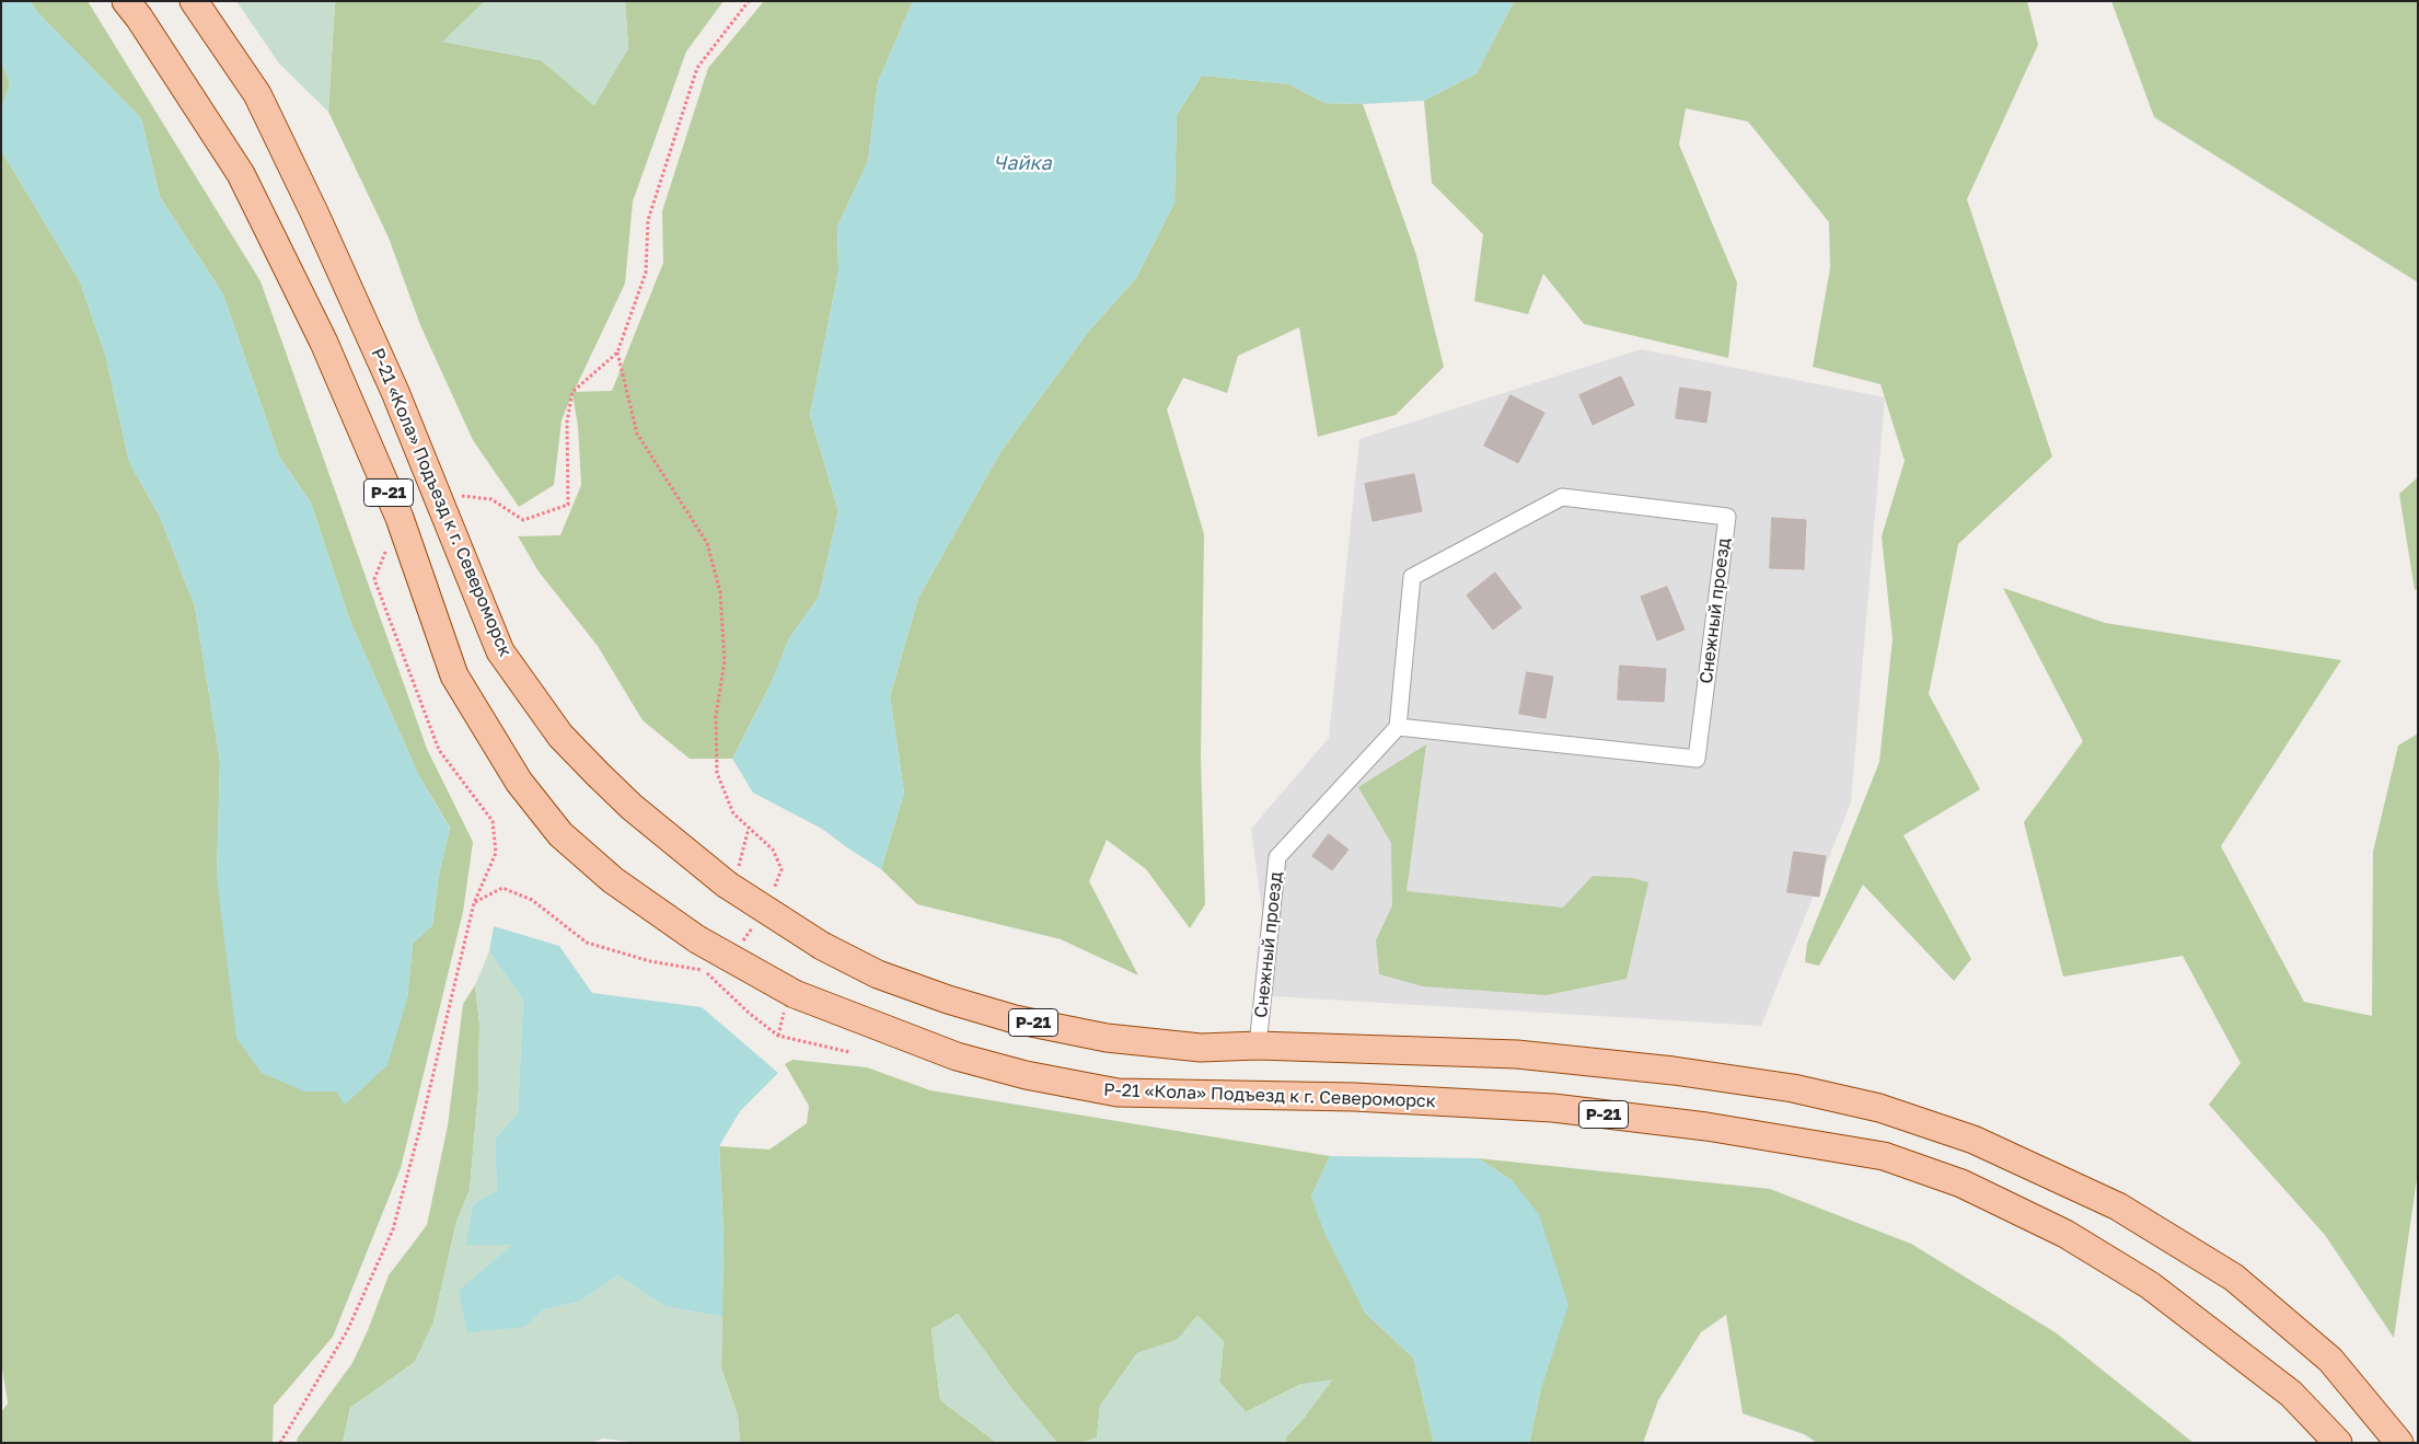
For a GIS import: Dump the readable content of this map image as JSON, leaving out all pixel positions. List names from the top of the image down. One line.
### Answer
{"streets":{"main road":["Р-21","Р-21 «Кола» Подъезд к г. Североморск"],"street":["Снежный проезд"]},"crossings":[["Р-21","Р-21 «Кола» Подъезд к г. Североморск"],["Р-21","Снежный проезд"],["Р-21 «Кола» Подъезд к г. Североморск","Снежный проезд"]],"water":["Чайка"]}
